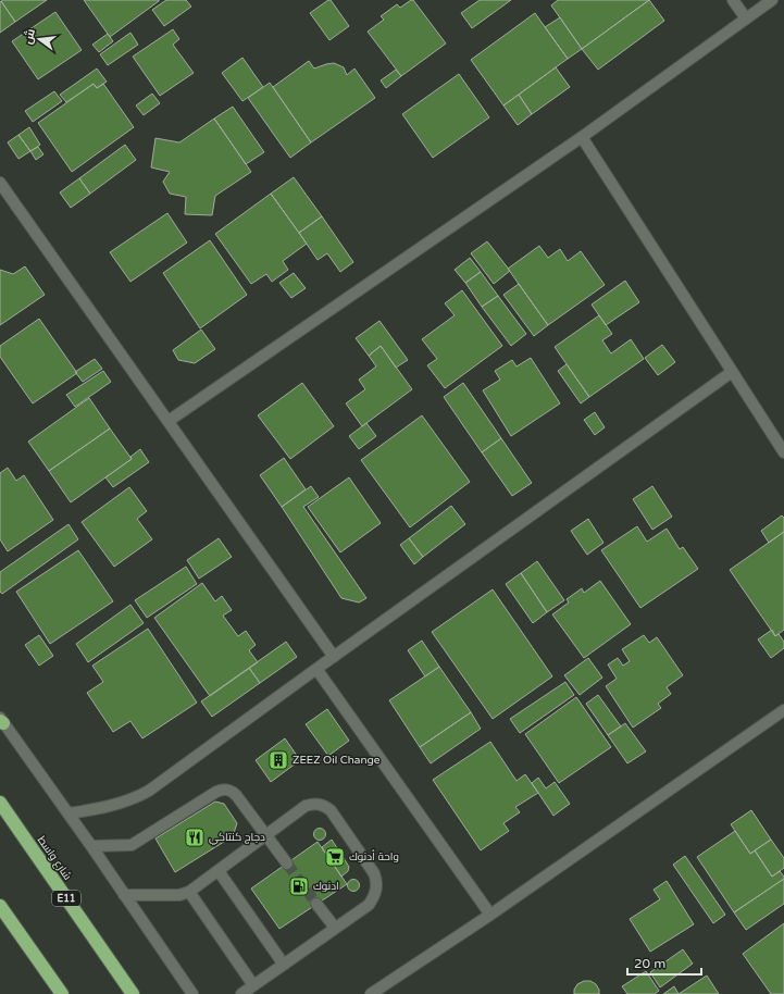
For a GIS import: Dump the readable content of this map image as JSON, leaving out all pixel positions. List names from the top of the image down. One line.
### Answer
{"streets":{"highway":["شارع واسط","E11"]},"places":{"building":["ZEEZ Oil Change"],"restaurant":["دجاج كنتاكي"],"supermarket":["واحة أدنوك"],"fuel station":["ادنوك"]},"scale_bar":"20 m","north":"left"}
